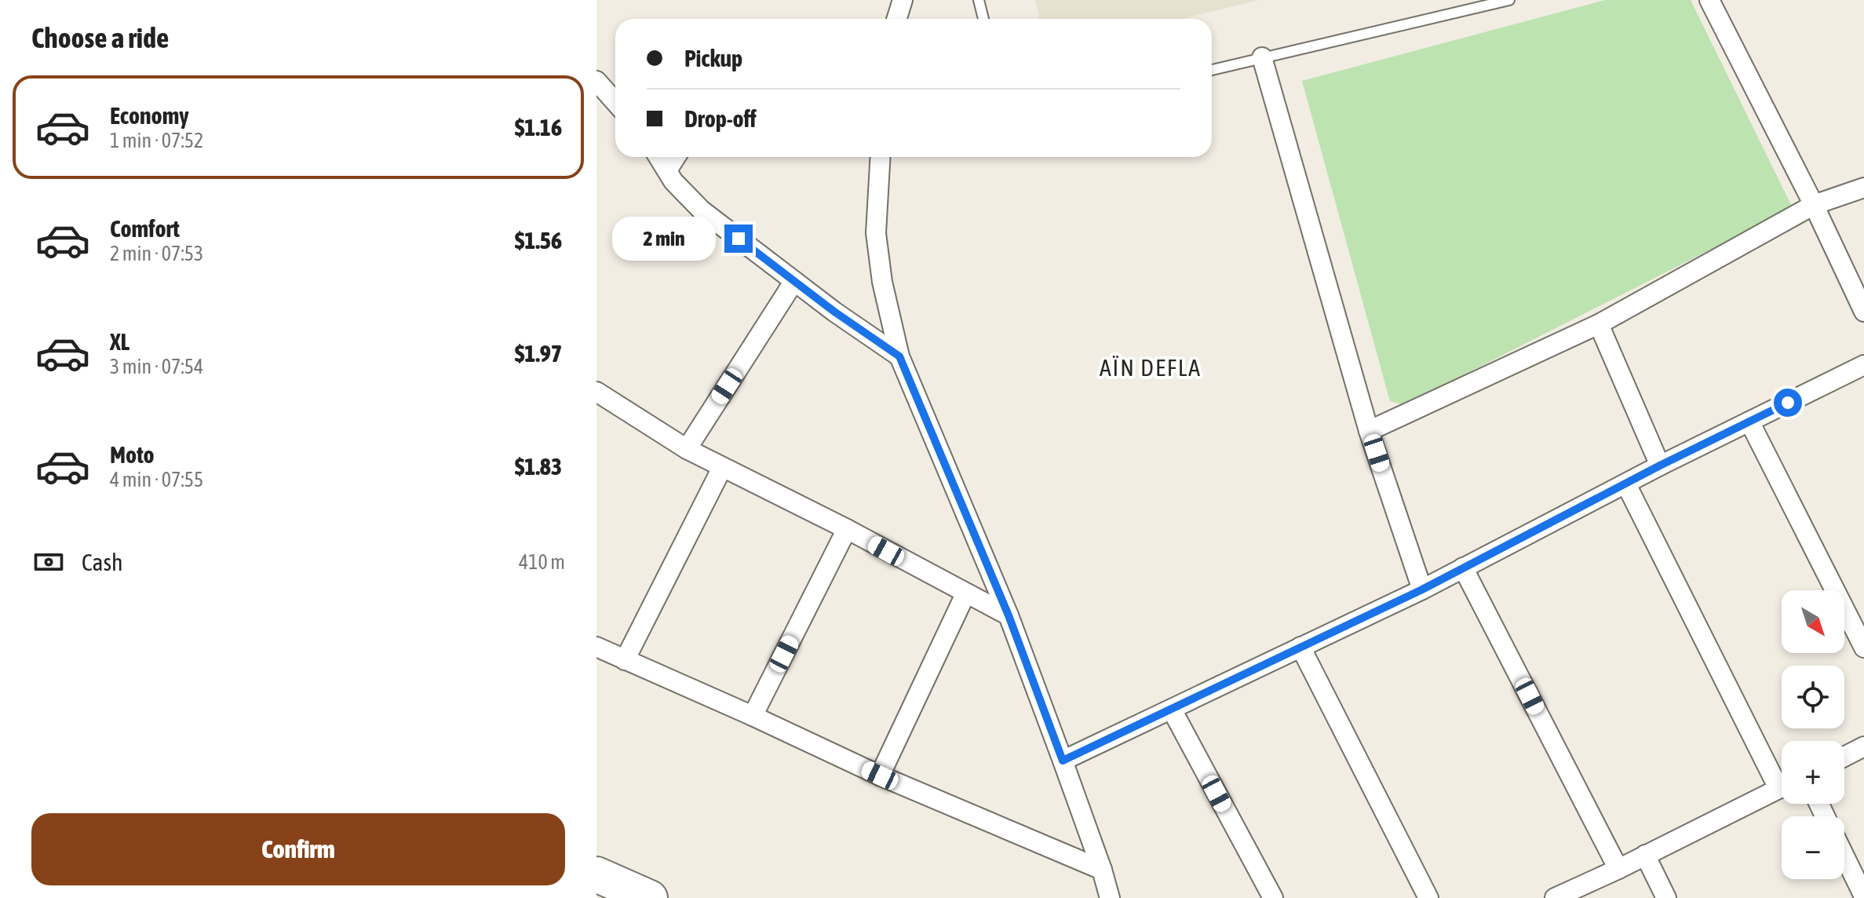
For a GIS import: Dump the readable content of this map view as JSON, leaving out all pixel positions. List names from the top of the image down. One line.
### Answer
{"districts":["AÏN DEFLA"],"north":"bottom right","page":{"heading":"Choose a ride","banner":["Pickup","Drop-off"],"list":[{"name":"Economy","note":"1 min · 07:52","value":"$1.16"},{"name":"Comfort","note":"2 min · 07:53","value":"$1.56"},{"name":"XL","note":"3 min · 07:54","value":"$1.97"},{"name":"Moto","note":"4 min · 07:55","value":"$1.83"}],"bubble":"2 min","pay":["Cash","410 m"],"map_buttons":["+","−"],"buttons":"Confirm"}}
